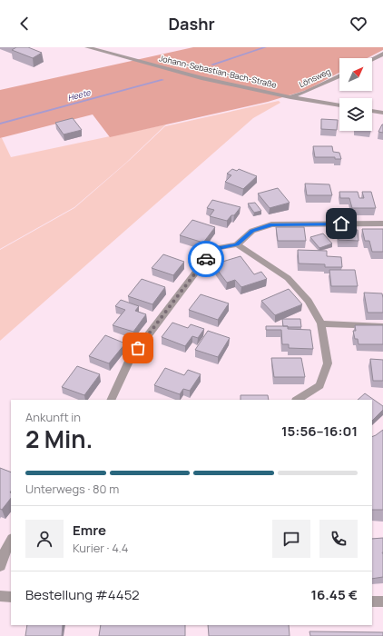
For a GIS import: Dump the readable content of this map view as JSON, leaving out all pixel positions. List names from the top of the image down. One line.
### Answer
{"streets":{"street":["Johann-Sebastian-Bach-Straße","Lönsweg"]},"crossings":[["Johann-Sebastian-Bach-Straße","Lönsweg"]],"water":["Heete"],"north":"top right","page":{"header":"Dashr","heading":["2 Min.","Ankunft in","15:56–16:01"],"panel":["Emre","Kurier · 4.4","Bestellung #4452","16.45 €"],"bar":"Unterwegs · 80 m"}}
